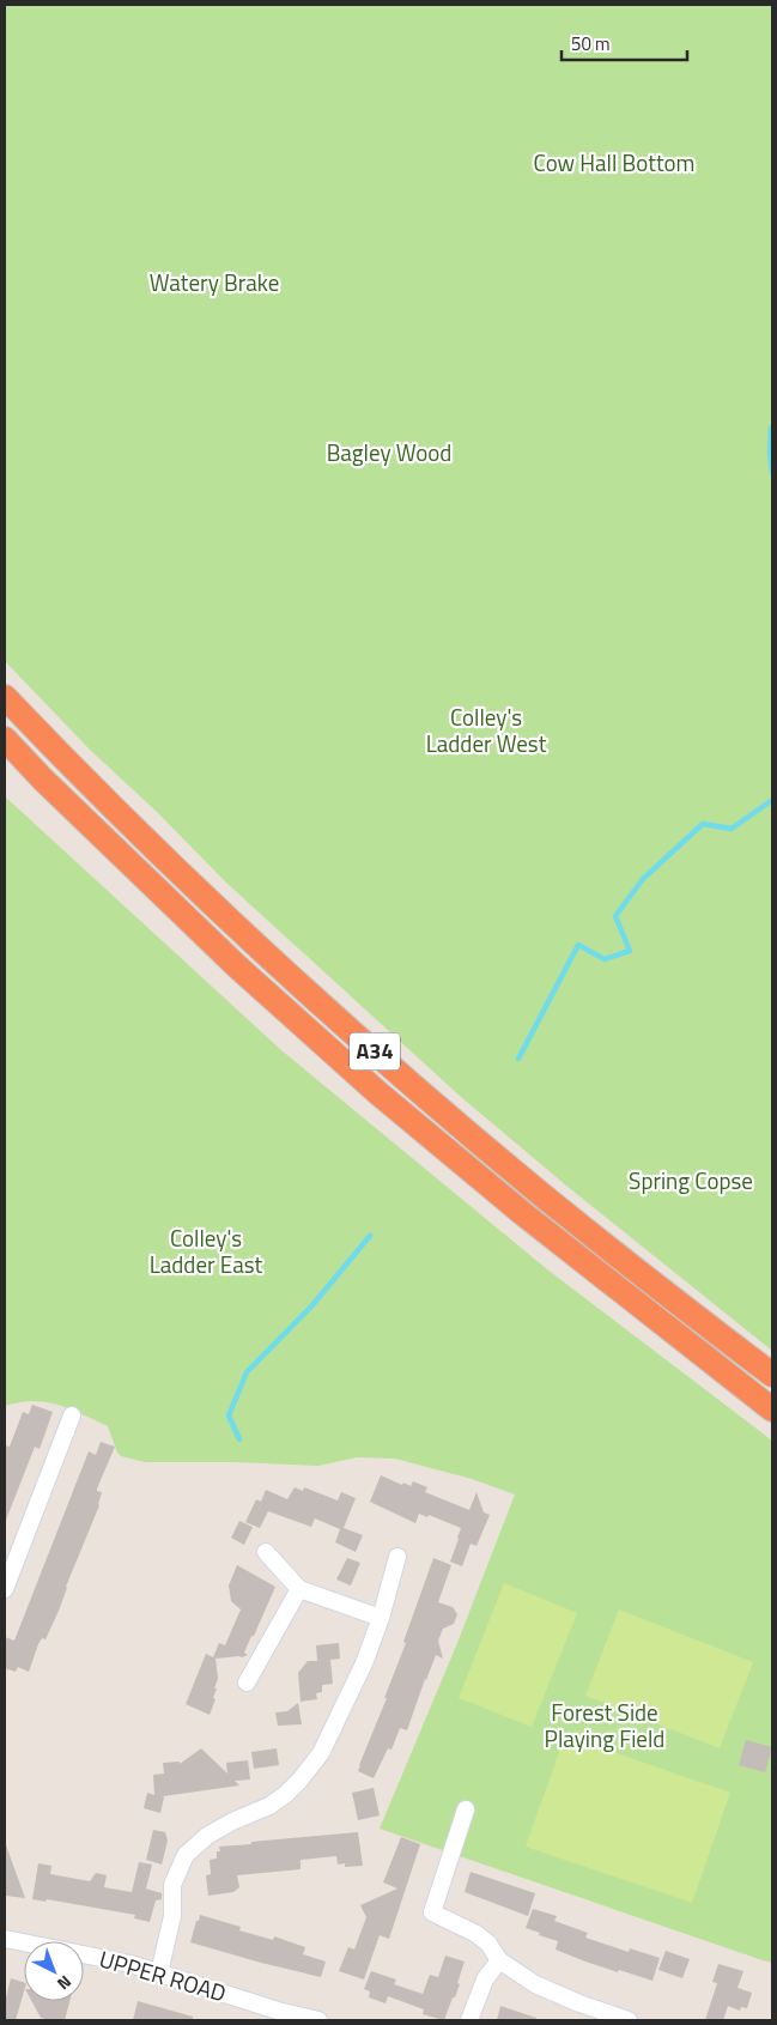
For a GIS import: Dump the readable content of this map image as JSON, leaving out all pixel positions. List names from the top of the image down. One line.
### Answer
{"streets":{"highway":["A34"],"street":["UPPER ROAD"]},"parks":["Cow Hall Bottom","Watery Brake","Bagley Wood","Colley's Ladder West","Spring Copse","Colley's Ladder East","Forest Side Playing Field"],"scale_bar":"50 m","north":"bottom right"}
